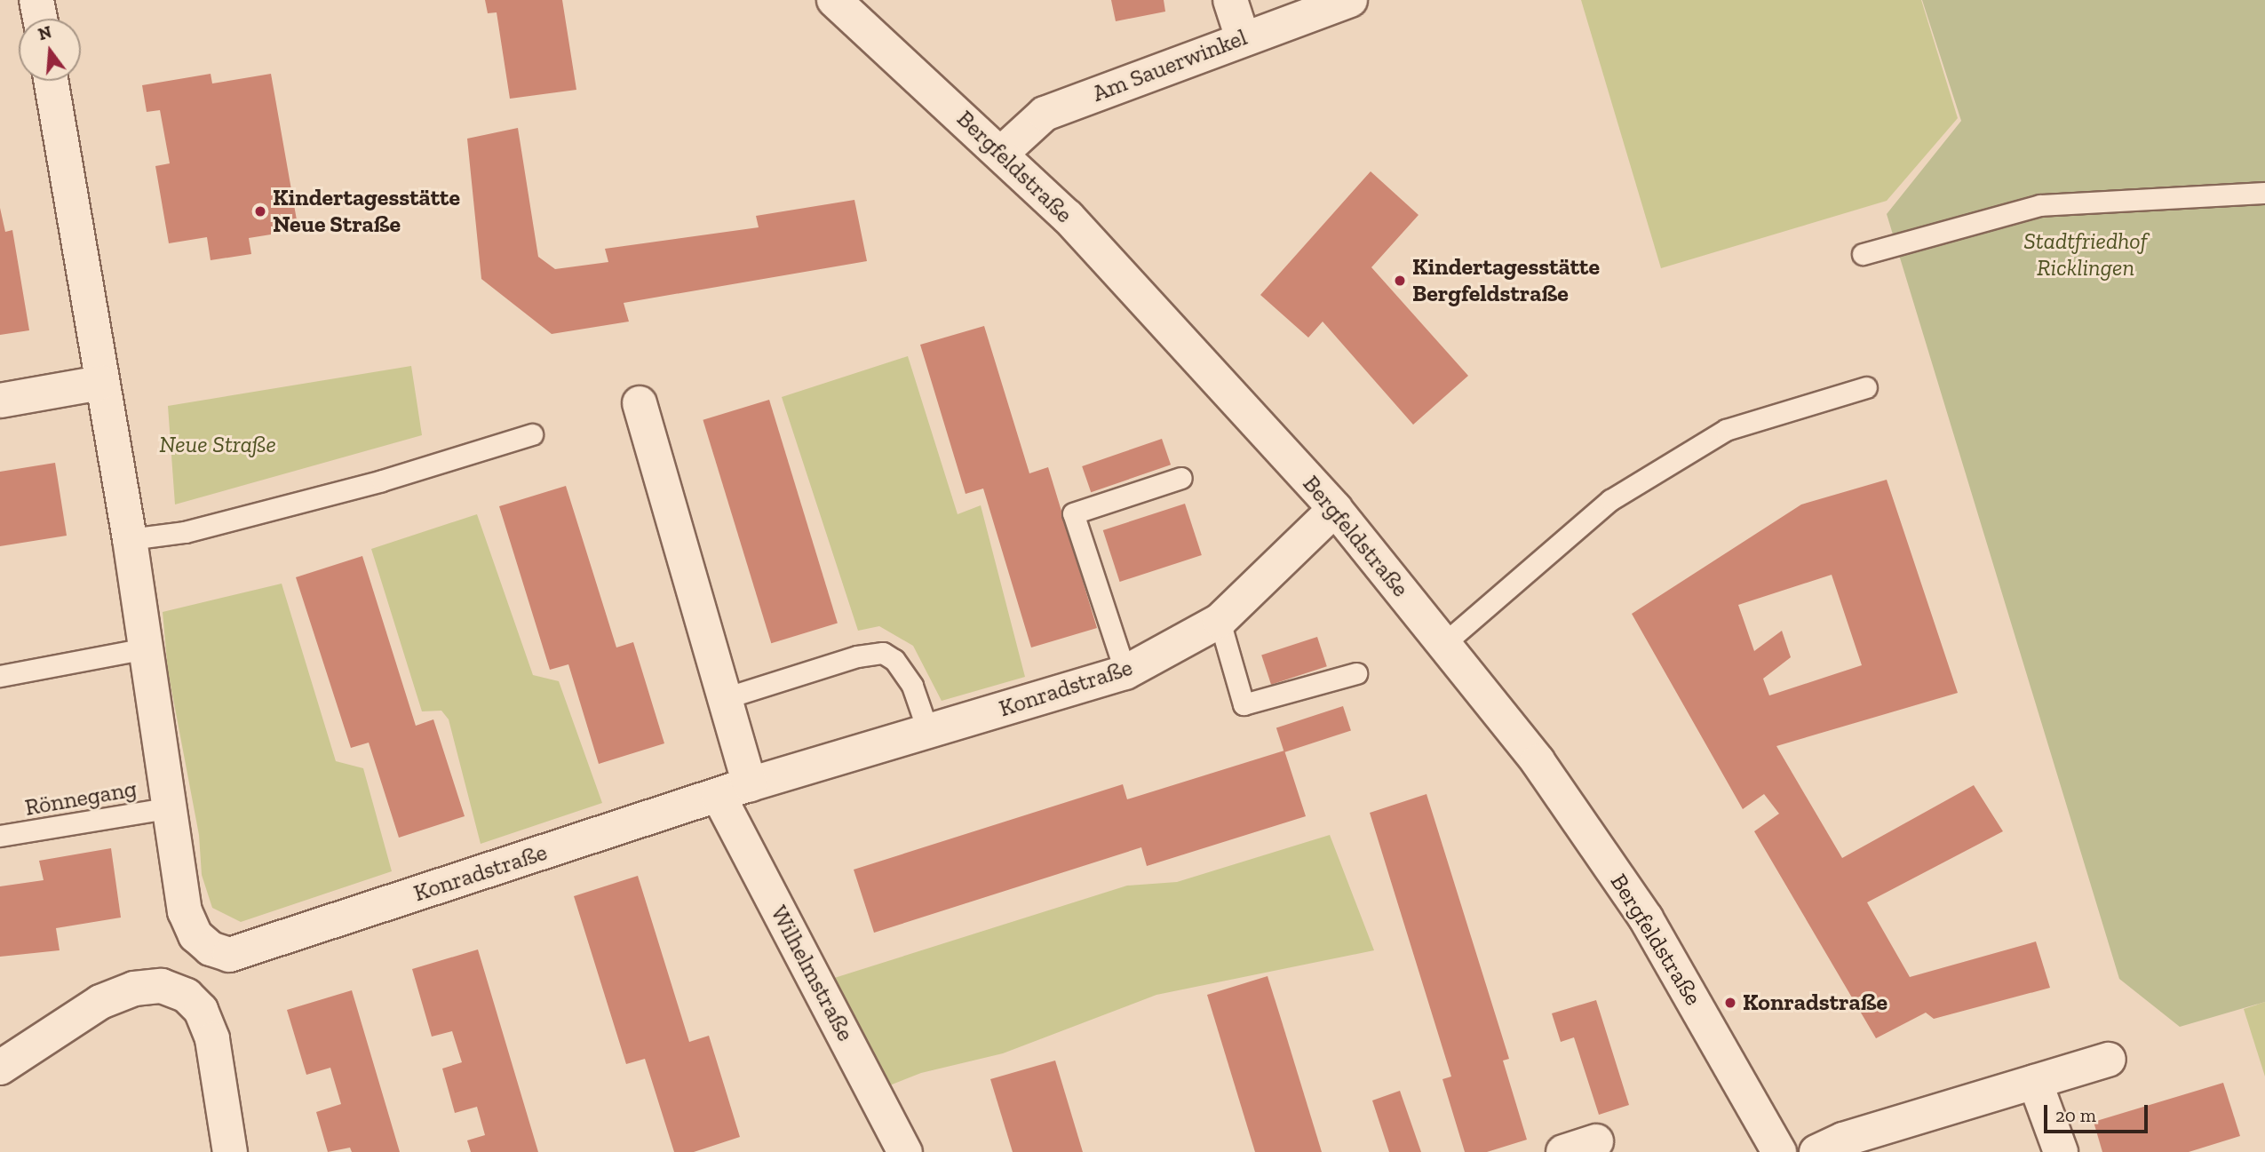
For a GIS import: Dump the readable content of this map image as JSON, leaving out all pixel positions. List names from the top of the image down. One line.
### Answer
{"streets":{"street":["Am Sauerwinkel","Bergfeldstraße","Konradstraße","Wilhelmstraße"],"lane":["Rönnegang"]},"crossings":[["Am Sauerwinkel","Bergfeldstraße"],["Bergfeldstraße","Konradstraße"],["Konradstraße","Rönnegang"],["Konradstraße","Wilhelmstraße"]],"parks":["Stadtfriedhof Ricklingen","Neue Straße"],"places":["Kindertagesstätte Neue Straße","Kindertagesstätte Bergfeldstraße","Konradstraße"],"scale_bar":"20 m","north":"top"}
